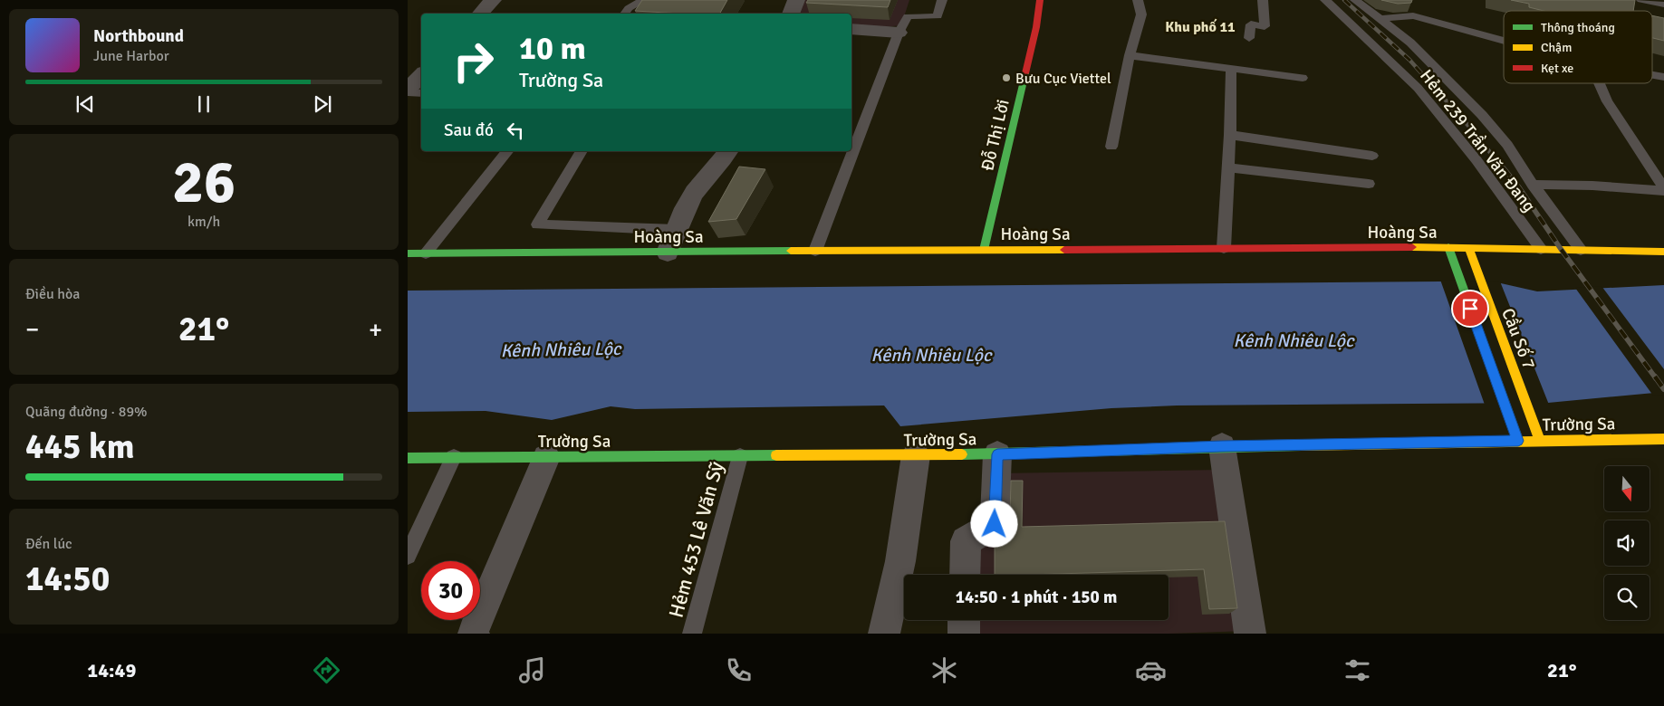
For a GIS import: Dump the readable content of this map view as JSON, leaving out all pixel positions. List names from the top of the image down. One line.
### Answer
{"streets":{"street":["Đỗ Thị Lời","Hoàng Sa","Cầu Số 7","Trường Sa"],"lane":["Hẻm 239 Trần Văn Đang","Hẻm 453 Lê Văn Sỹ"]},"crossings":[["Đỗ Thị Lời","Hoàng Sa"],["Hẻm 239 Trần Văn Đang","Hoàng Sa"],["Hoàng Sa","Cầu Số 7"],["Cầu Số 7","Trường Sa"],["Trường Sa","Hẻm 453 Lê Văn Sỹ"]],"districts":["Khu phố 11"],"water":["Kênh Nhiêu Lộc"],"places":["Bưu Cục Viettel"],"legend":["Thông thoáng","Chậm","Kẹt xe"],"north":"bottom","page":{"turn":["10 m","Trường Sa"],"song":["Northbound","June Harbor"],"then":"Sau đó","tile":[["26","km/h"],"Điều hòa",["Quãng đường · 89%","445 km"],["Đến lúc","14:50"]],"heat":["−","21°","+"],"limit":"30","trip":"14:50 · 1 phút · 150 m","tabs":["14:49","21°"]}}
